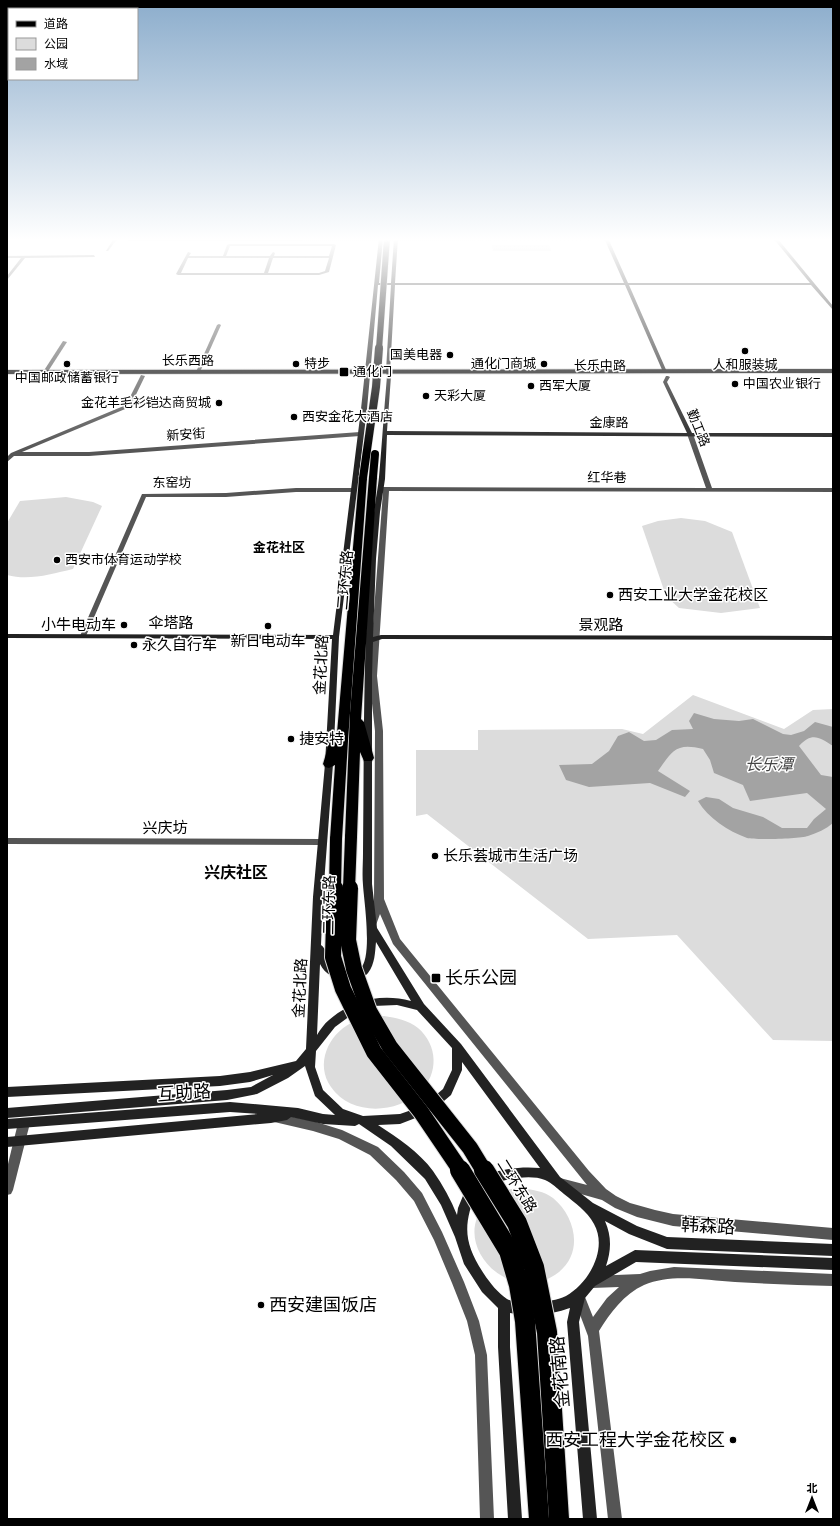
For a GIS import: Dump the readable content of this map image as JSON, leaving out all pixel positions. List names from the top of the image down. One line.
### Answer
{"streets":{"highway":["二环东路"],"main road":["长乐西路","长乐中路","金康路","勤工路","伞塔路","景观路","金花北路","互助路","韩森路","金花南路"],"street":["新安街","红华巷","东窑坊","兴庆坊"]},"crossings":[["长乐西路","长乐中路"],["长乐西路","金花北路"],["长乐中路","勤工路"],["长乐中路","金花北路"],["金康路","勤工路"],["勤工路","红华巷"],["新安街","金花北路"],["东窑坊","伞塔路"],["东窑坊","金花北路"],["二环东路","金花北路"],["二环东路","兴庆坊"],["伞塔路","金花北路"],["金花北路","兴庆坊"],["金花北路","互助路"],["韩森路","金花南路"]],"districts":["金花社区","兴庆社区"],"water":["长乐潭"],"places":{"other":["人和服装城","国美电器","中国邮政储蓄银行","特步","通化门商城","中国农业银行","西军大厦","天彩大厦","金花羊毛衫铠达商贸城","西安金花大酒店","西安市体育运动学校","西安工业大学金花校区","小牛电动车","新日电动车","永久自行车","捷安特","长乐荟城市生活广场","西安建国饭店","西安工程大学金花校区"],"transit":["通化门","长乐公园"]},"legend":["道路","公园","水域"],"north":"top"}
